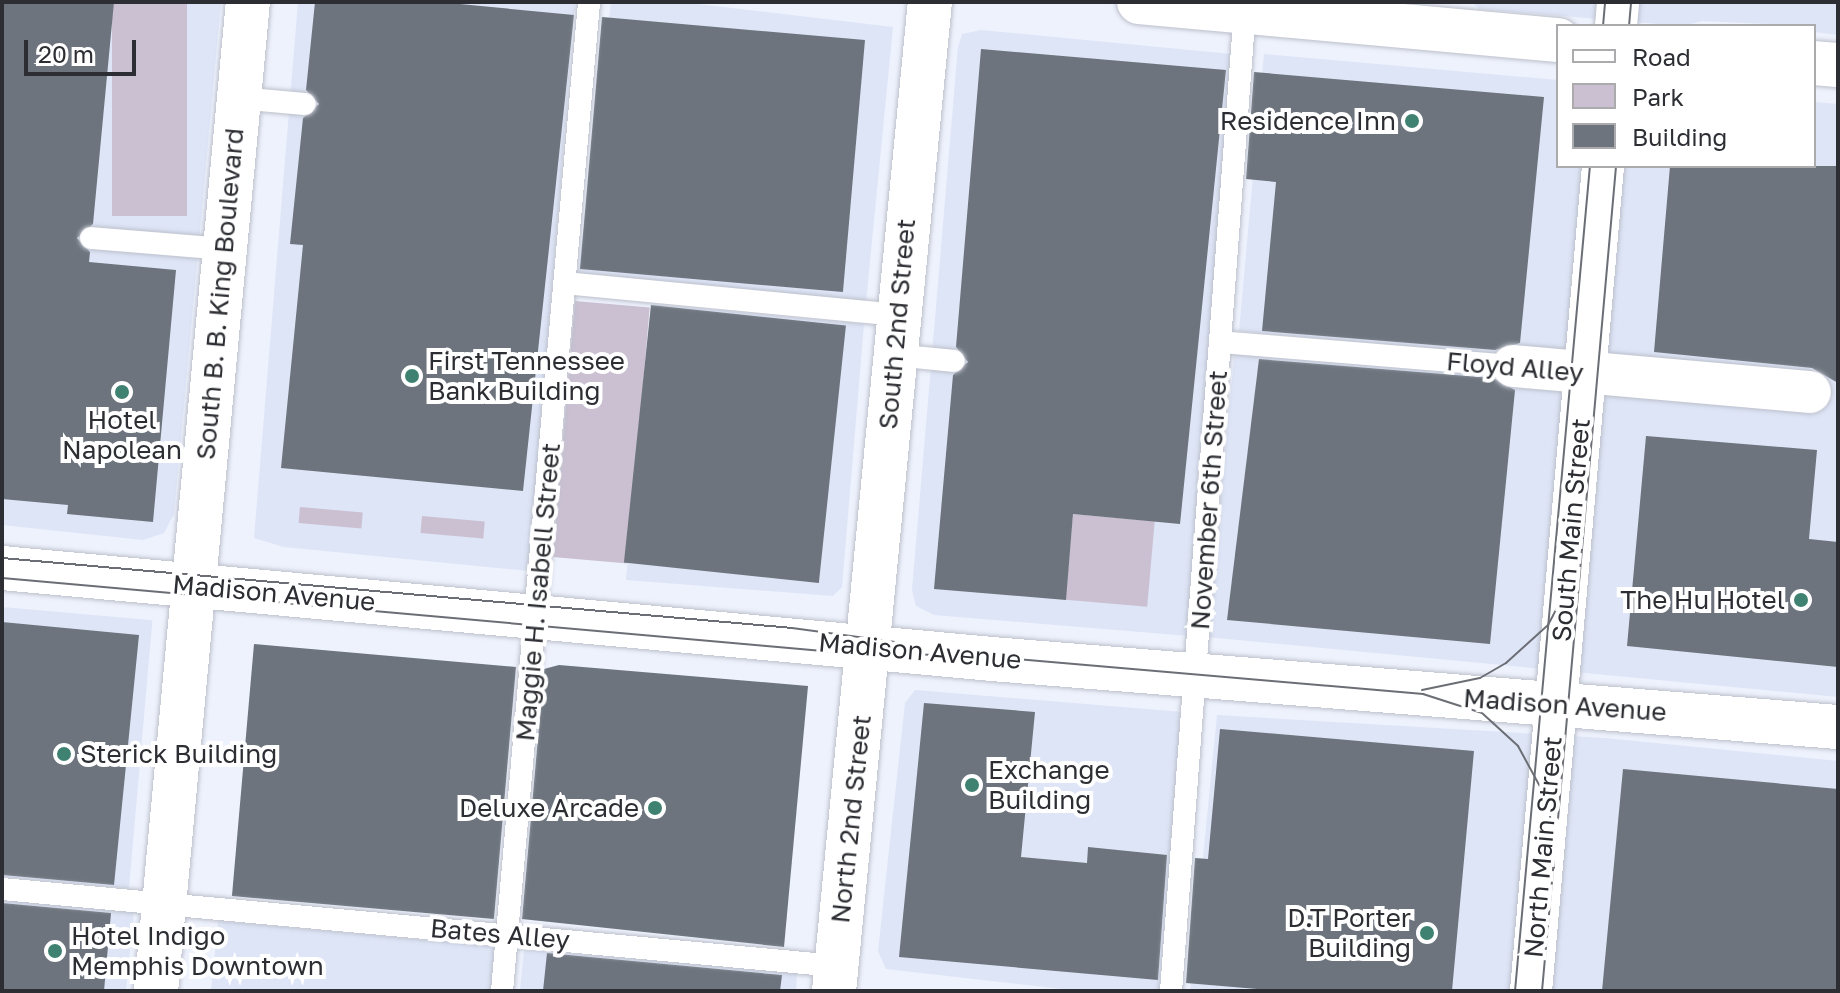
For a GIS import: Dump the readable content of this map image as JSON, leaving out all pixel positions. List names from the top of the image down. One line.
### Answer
{"streets":{"street":["South B. B. King Boulevard","South 2nd Street","Floyd Alley","South Main Street","Madison Avenue","North 2nd Street","North Main Street"],"lane":["November 6th Street","Maggie H. Isabell Street","Bates Alley"]},"crossings":[["South B. B. King Boulevard","Madison Avenue"],["South B. B. King Boulevard","Bates Alley"],["South 2nd Street","Madison Avenue"],["South 2nd Street","North 2nd Street"],["Floyd Alley","November 6th Street"],["Floyd Alley","South Main Street"],["November 6th Street","Madison Avenue"],["South Main Street","Madison Avenue"],["South Main Street","North Main Street"],["Maggie H. Isabell Street","Madison Avenue"],["Maggie H. Isabell Street","Bates Alley"],["Madison Avenue","North 2nd Street"],["Madison Avenue","North Main Street"],["North 2nd Street","Bates Alley"]],"places":["Residence Inn","First Tennessee Bank Building","Hotel Napolean","The Hu Hotel","Sterick Building","Exchange Building","Deluxe Arcade","D.T Porter Building","Hotel Indigo Memphis Downtown"],"legend":["Road","Park","Building"],"scale_bar":"20 m"}
